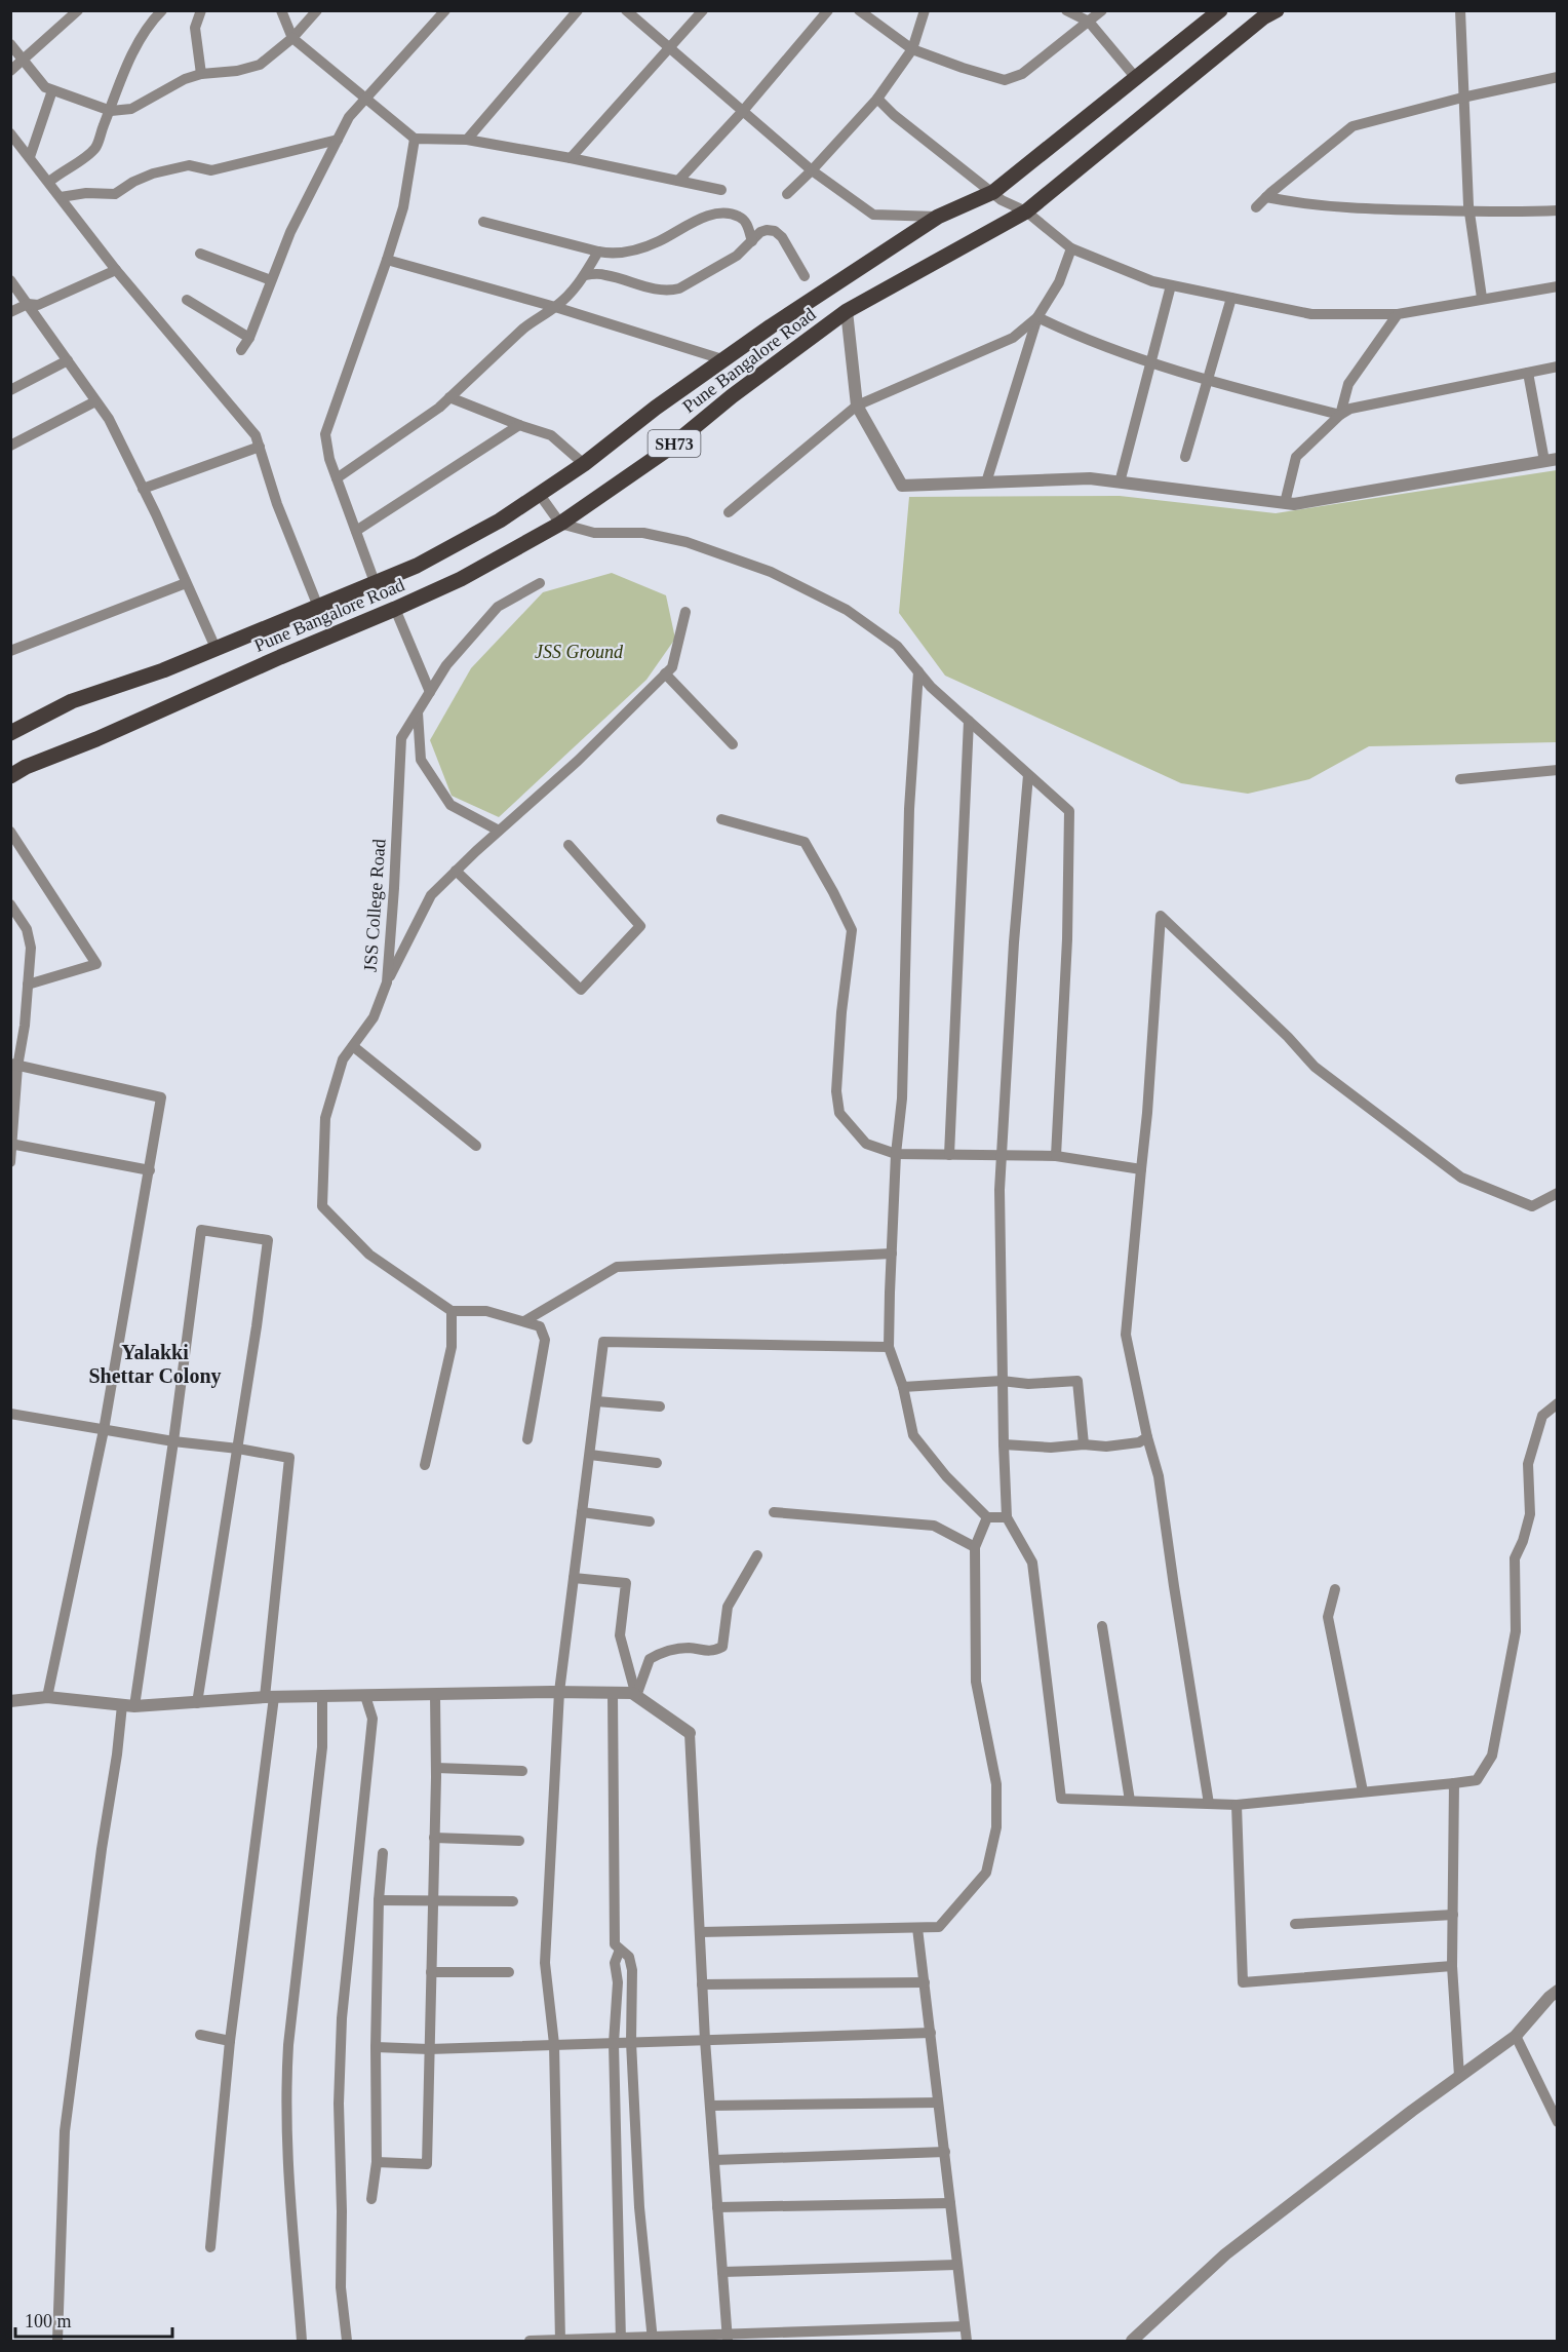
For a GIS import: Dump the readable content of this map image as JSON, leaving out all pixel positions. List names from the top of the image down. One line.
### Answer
{"streets":{"main road":["Pune Bangalore Road","SH73"],"street":["JSS College Road"]},"districts":["Yalakki Shettar Colony"],"parks":["JSS Ground"],"scale_bar":"100 m"}
